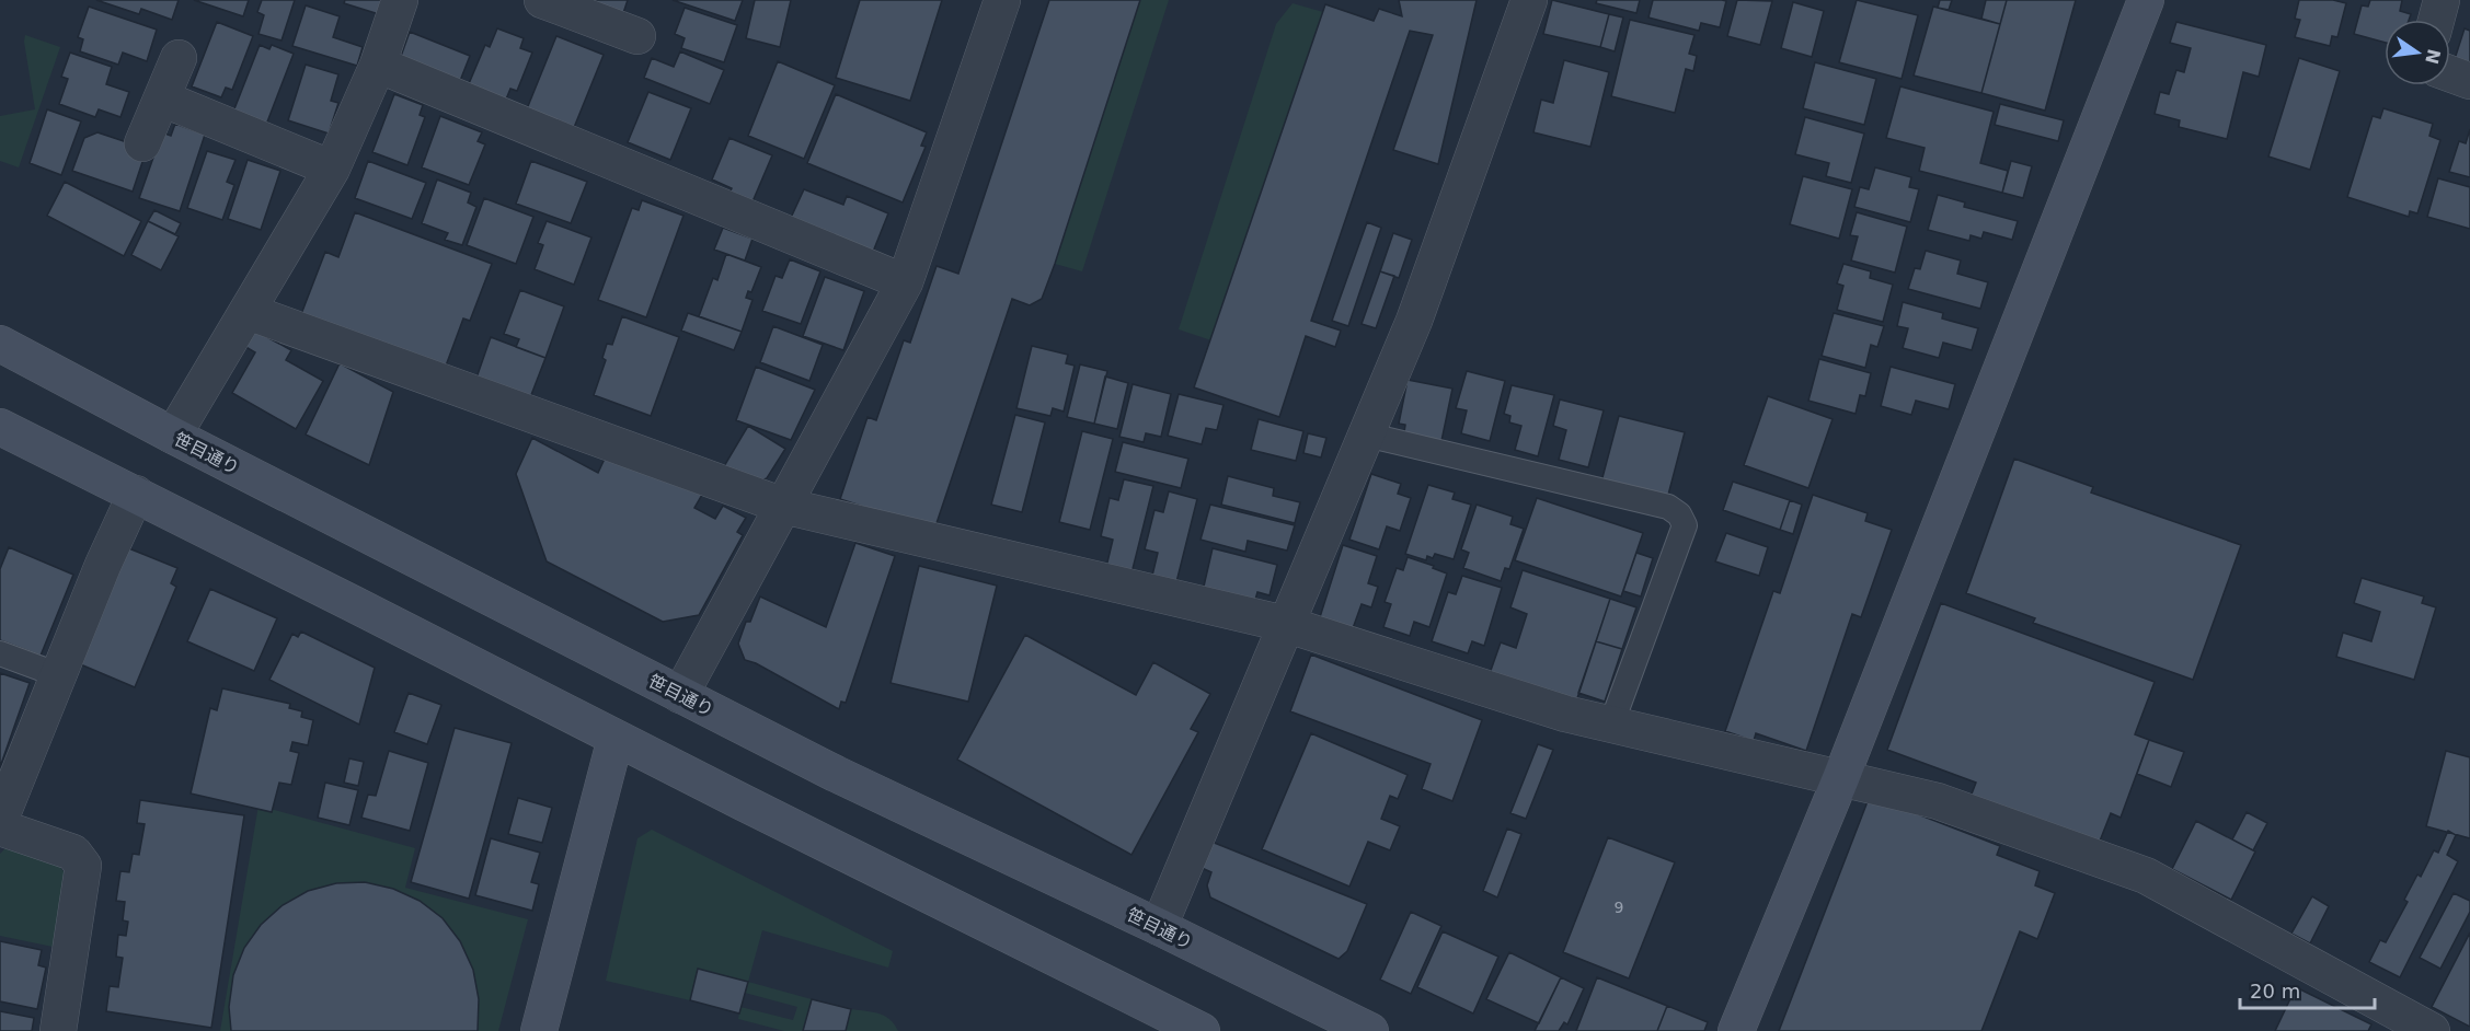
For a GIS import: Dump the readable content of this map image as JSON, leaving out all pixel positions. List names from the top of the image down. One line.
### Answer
{"streets":{"main road":["笹目通り"]},"house_numbers":["9"],"scale_bar":"20 m","north":"right"}
